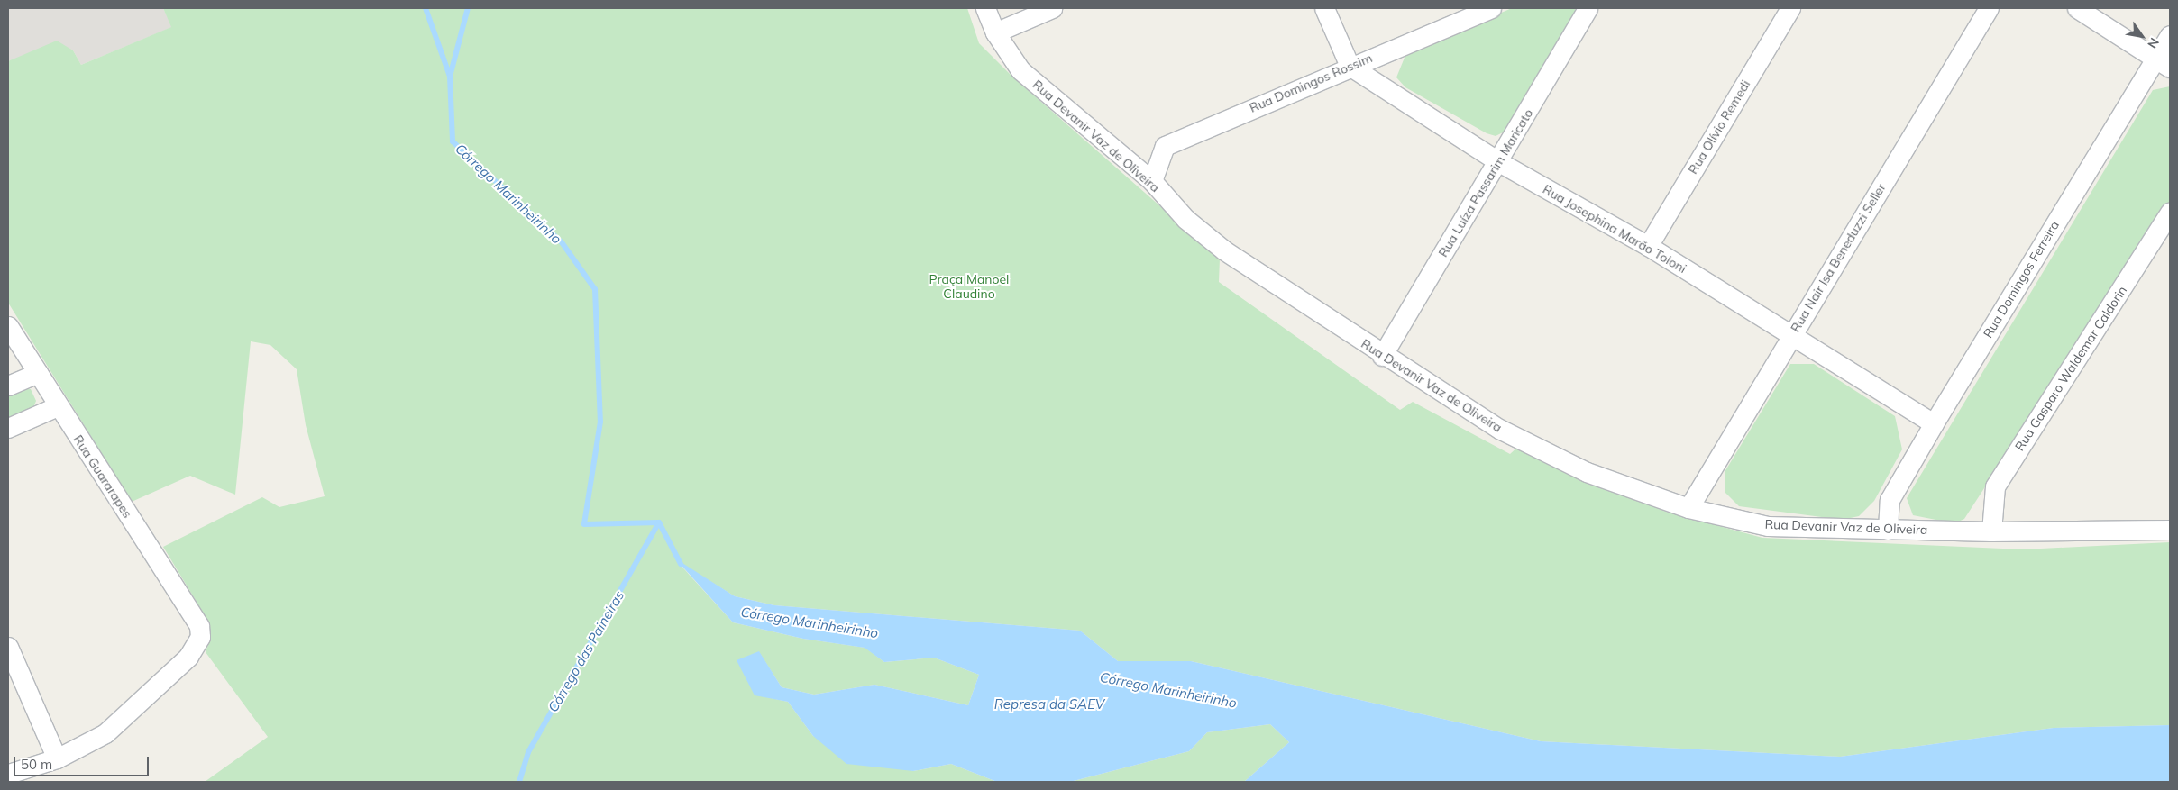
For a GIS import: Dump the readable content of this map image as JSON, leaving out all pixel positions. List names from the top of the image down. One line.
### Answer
{"streets":{"street":["Rua Domingos Rossim","Rua Olívio Remedi","Rua Devanir Vaz de Oliveira","Rua Luíza Passarim Maricato","Rua Josephina Marão Toloni","Rua Nair Isa Beneduzzi Seller","Rua Domingos Ferreira","Rua Gasparo Waldemar Caldorin","Rua Guararapes"]},"crossings":[["Rua Domingos Rossim","Rua Devanir Vaz de Oliveira"],["Rua Domingos Rossim","Rua Josephina Marão Toloni"],["Rua Olívio Remedi","Rua Josephina Marão Toloni"],["Rua Devanir Vaz de Oliveira","Rua Luíza Passarim Maricato"],["Rua Devanir Vaz de Oliveira","Rua Nair Isa Beneduzzi Seller"],["Rua Devanir Vaz de Oliveira","Rua Domingos Ferreira"],["Rua Devanir Vaz de Oliveira","Rua Gasparo Waldemar Caldorin"],["Rua Luíza Passarim Maricato","Rua Josephina Marão Toloni"],["Rua Josephina Marão Toloni","Rua Nair Isa Beneduzzi Seller"],["Rua Josephina Marão Toloni","Rua Domingos Ferreira"]],"water":["Córrego Marinheirinho","Córrego das Paineiras","Represa da SAEV"],"parks":["Praça Manoel Claudino"],"scale_bar":"50 m","north":"bottom right"}
